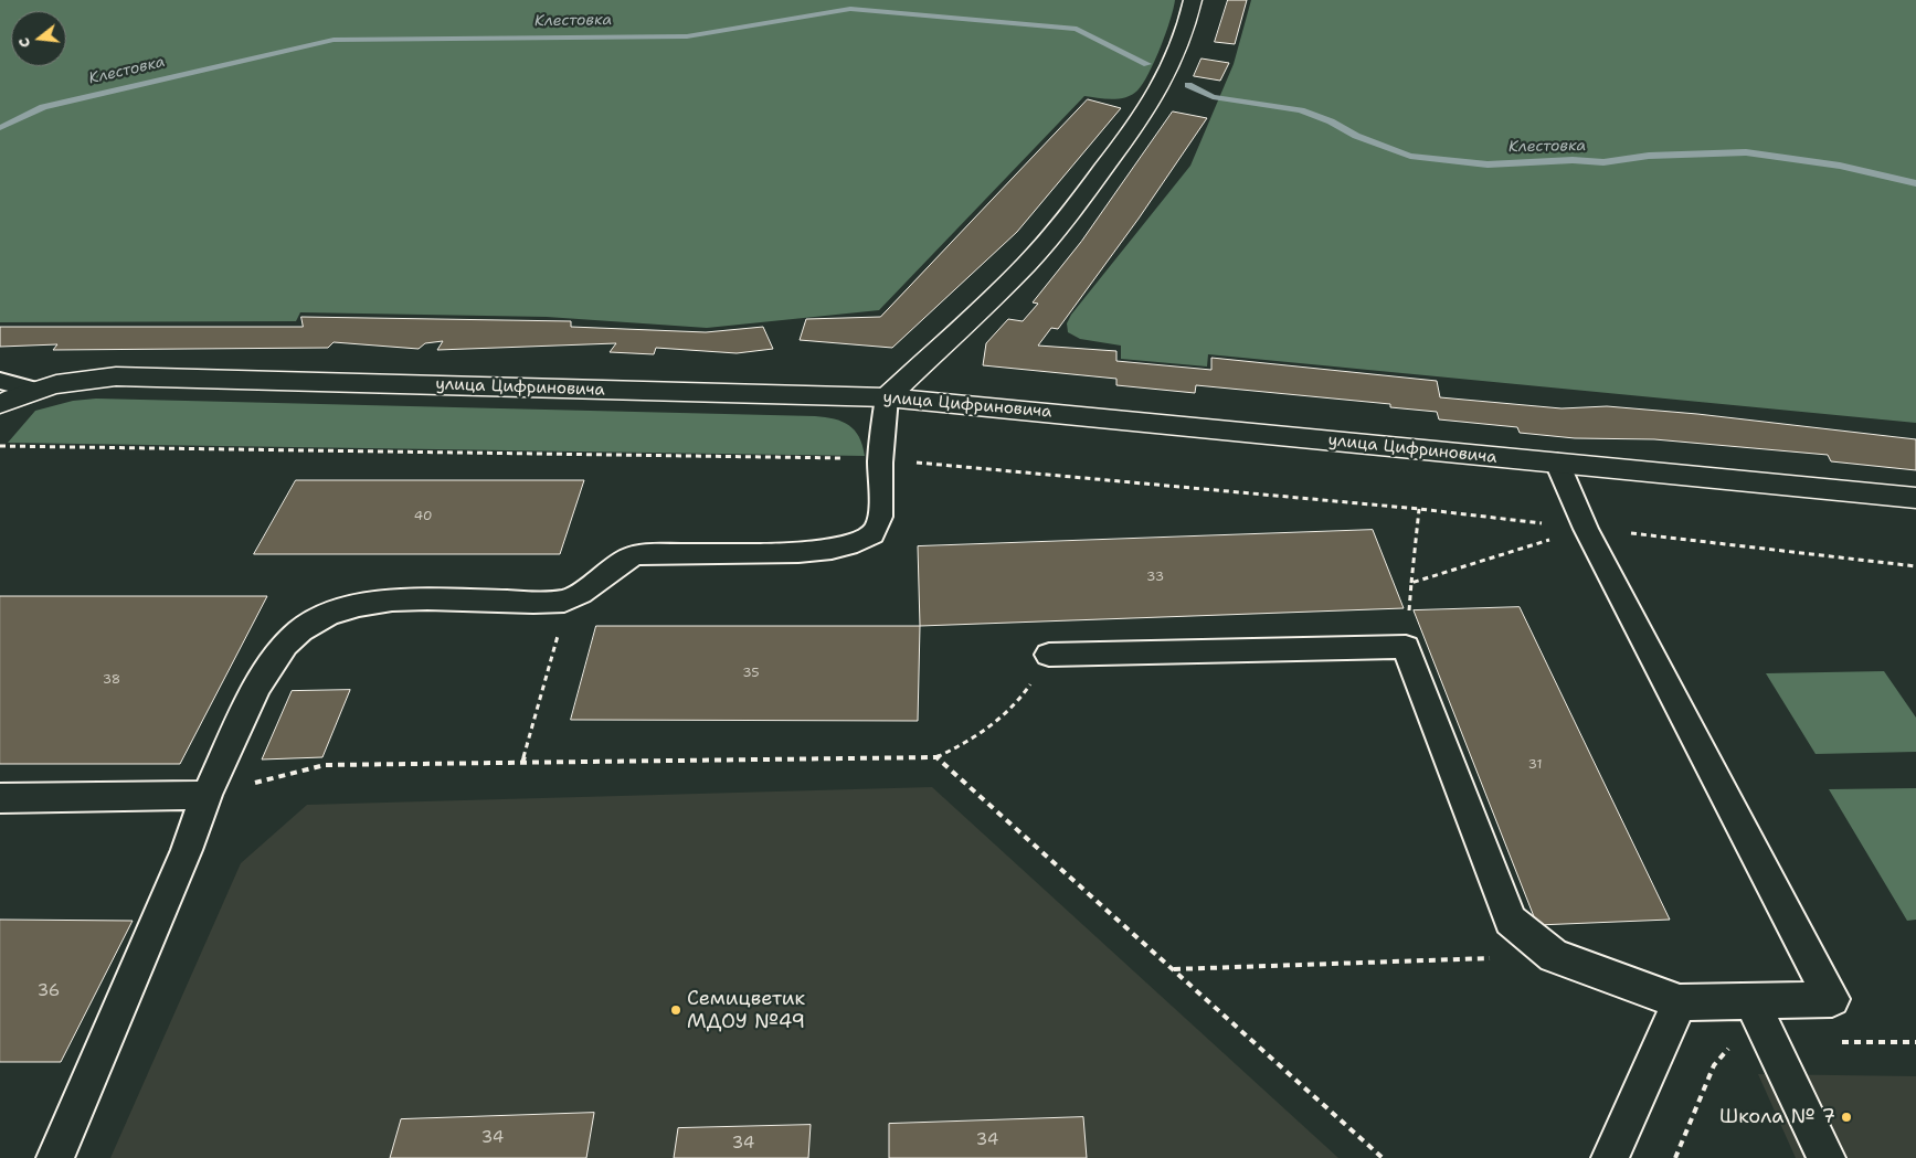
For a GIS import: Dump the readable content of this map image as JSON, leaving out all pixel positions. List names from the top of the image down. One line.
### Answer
{"streets":{"street":["улица Цифриновича"]},"water":["Клестовка"],"places":["Семицветик МДОУ №49","Школа № 7"],"house_numbers":["40","33","35","38","31","36","34","34","34"],"north":"left"}
